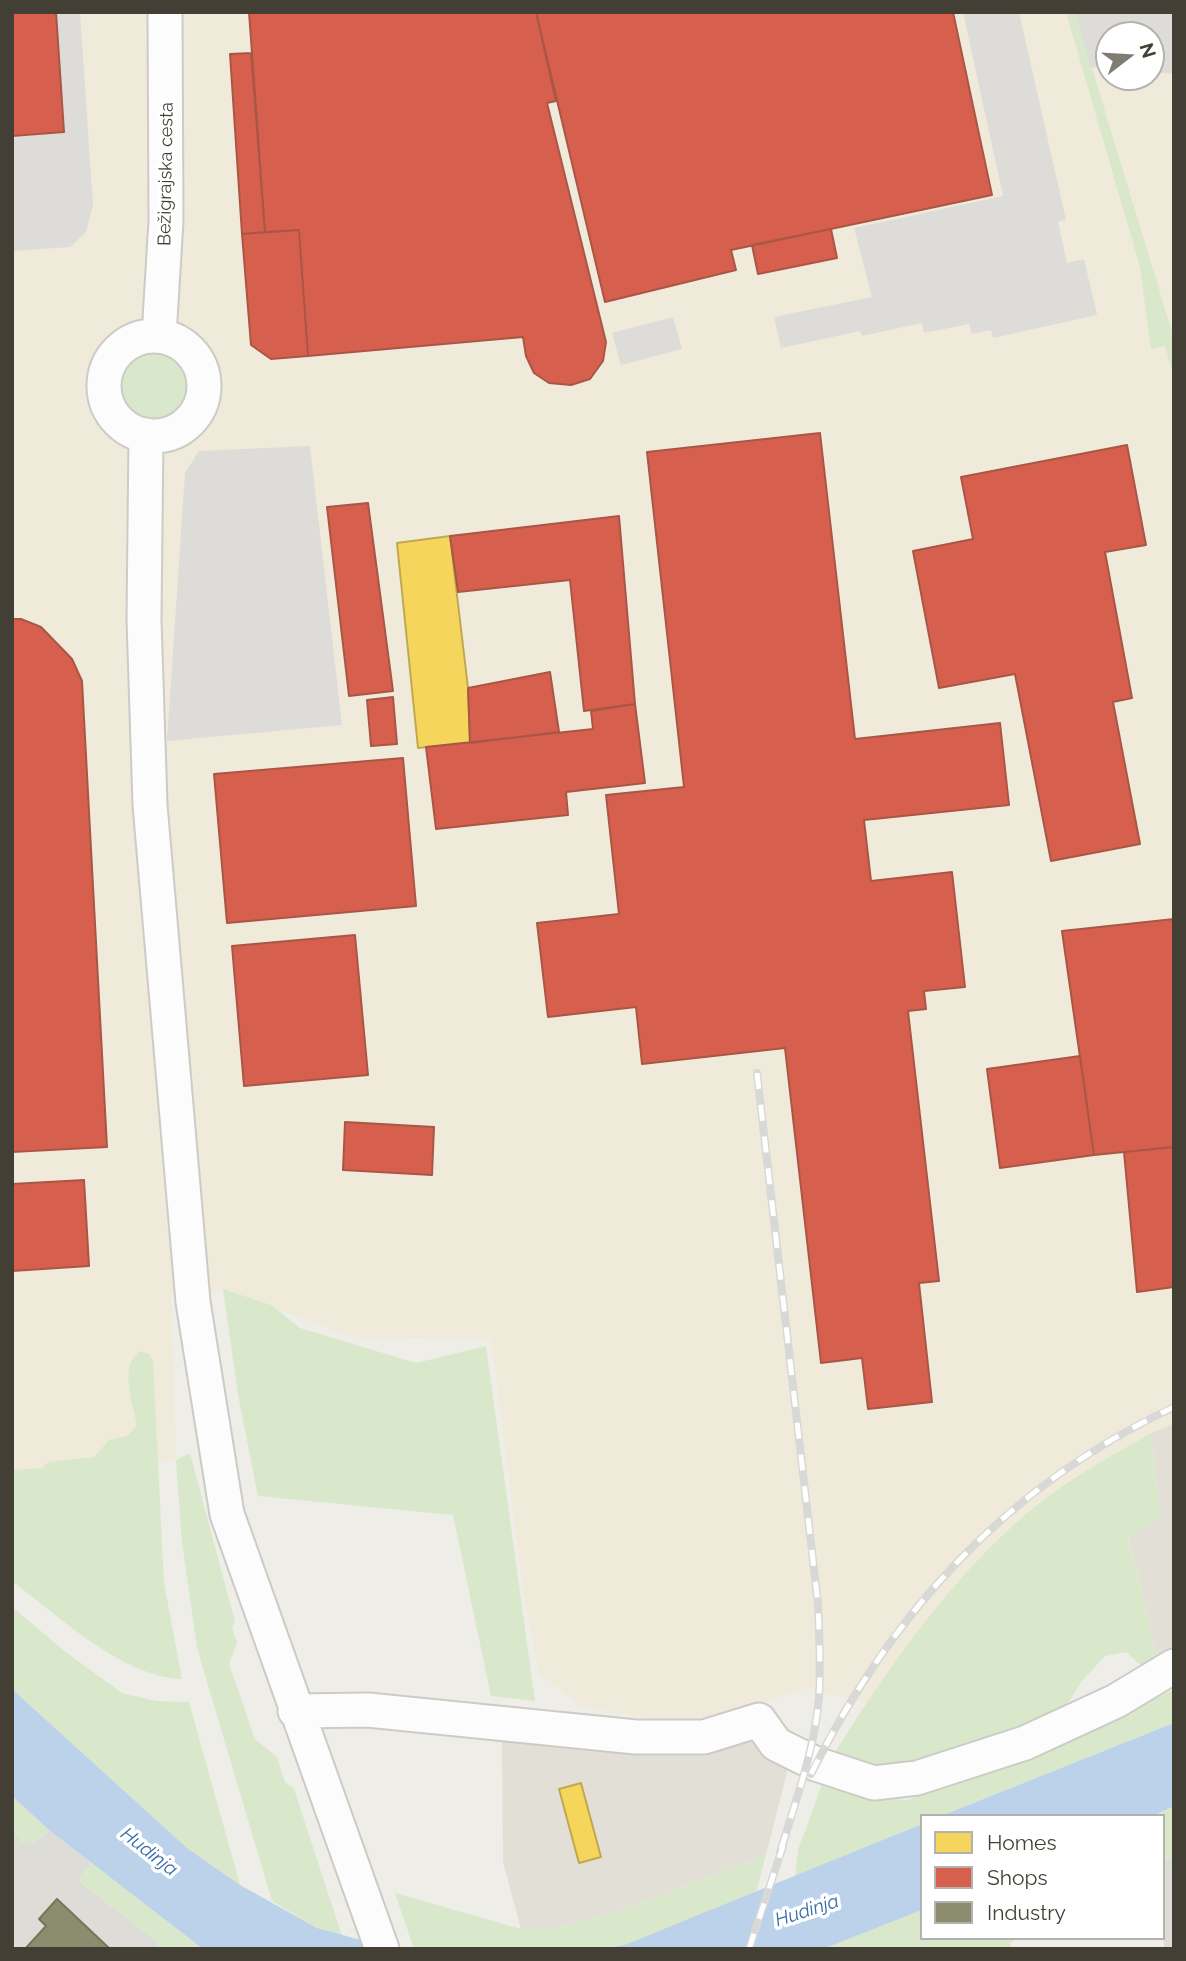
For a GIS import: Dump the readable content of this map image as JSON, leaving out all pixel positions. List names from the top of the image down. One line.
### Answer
{"streets":{"street":["Bežigrajska cesta"]},"water":["Hudinja"],"legend":["Homes","Shops","Industry"],"north":"right"}
